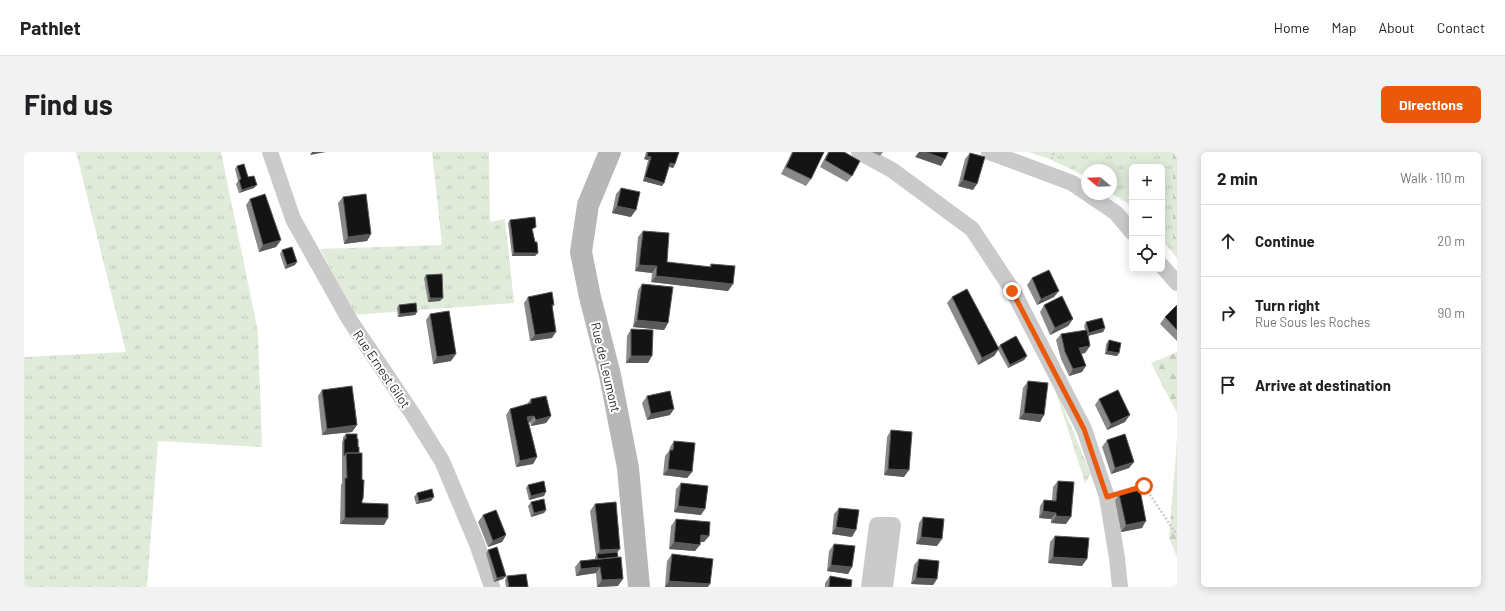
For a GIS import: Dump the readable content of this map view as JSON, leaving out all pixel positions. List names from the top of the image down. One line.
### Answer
{"streets":{"street":["Rue de Leumont","Rue Ernest Gilot"]},"north":"left","page":{"header":"Pathlet","nav":["Home","Map","About","Contact"],"buttons":"Directions","title":"Find us","heading":["2 min","Walk · 110 m"],"map_buttons":["+","−"],"list":[["Continue","20 m"],["Turn right","Rue Sous les Roches","90 m"],"Arrive at destination"]}}
